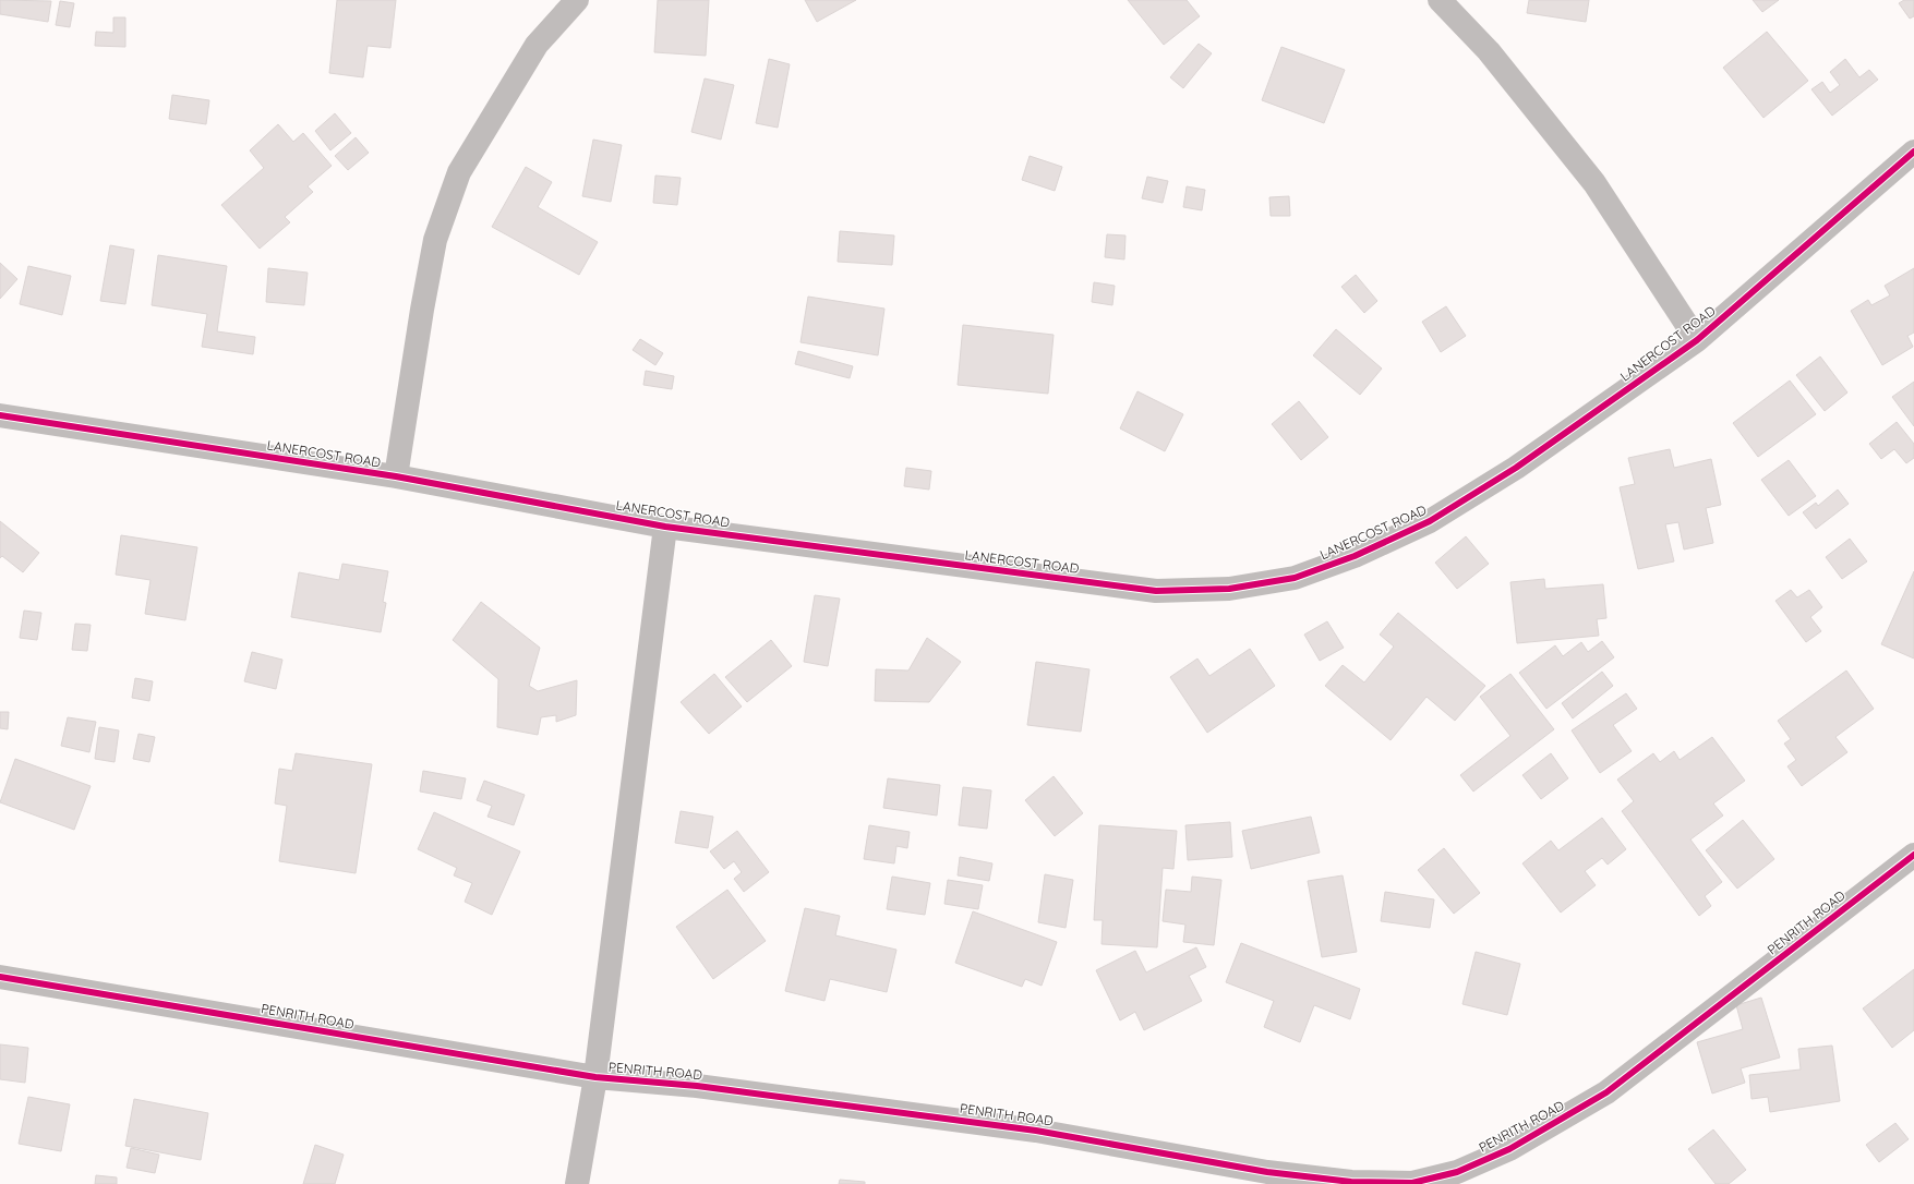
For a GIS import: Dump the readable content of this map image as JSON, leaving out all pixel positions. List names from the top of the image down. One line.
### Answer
{"streets":{"street":["LANERCOST ROAD","PENRITH ROAD"]}}
